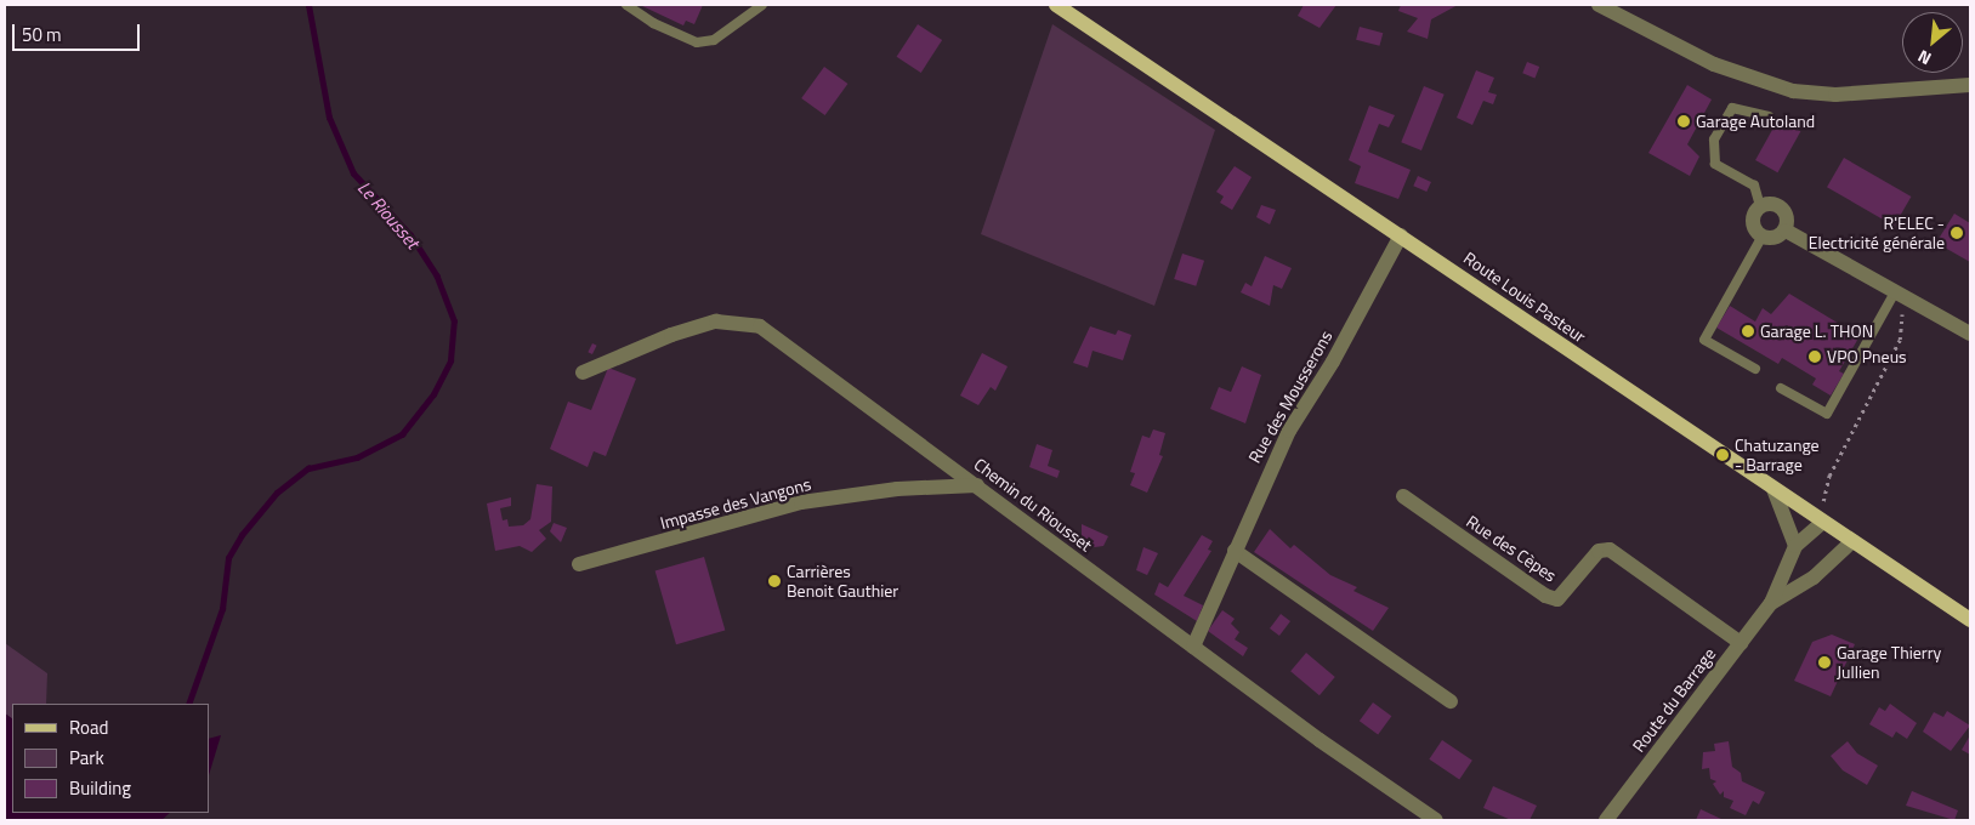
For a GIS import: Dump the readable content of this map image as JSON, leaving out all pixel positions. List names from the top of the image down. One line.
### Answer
{"streets":{"main road":["Route Louis Pasteur"],"street":["Rue des Mousserons","Impasse des Vangons","Chemin du Riousset","Rue des Cèpes","Route du Barrage"]},"crossings":[["Route Louis Pasteur","Rue des Mousserons"],["Route Louis Pasteur","Route du Barrage"],["Rue des Mousserons","Chemin du Riousset"],["Impasse des Vangons","Chemin du Riousset"],["Rue des Cèpes","Route du Barrage"]],"water":["Le Riousset"],"places":["Garage Autoland","R'ELEC - Electricité générale","Garage L. THON","VPO Pneus","Chatuzange - Barrage","Carrières Benoit Gauthier","Garage Thierry Jullien"],"legend":["Road","Park","Building"],"scale_bar":"50 m","north":"bottom left"}
